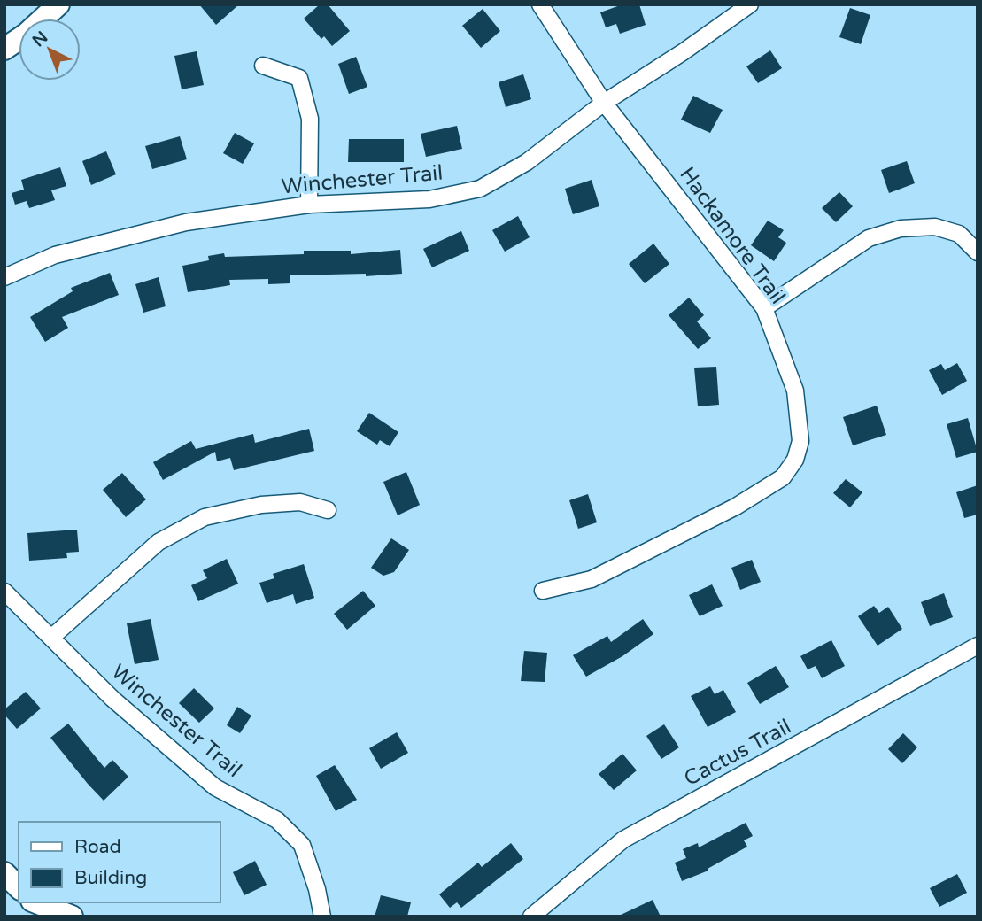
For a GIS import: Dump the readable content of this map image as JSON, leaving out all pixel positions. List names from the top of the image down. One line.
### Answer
{"streets":{"street":["Winchester Trail","Hackamore Trail","Cactus Trail"]},"crossings":[["Winchester Trail","Hackamore Trail"]],"legend":["Road","Building"],"north":"top left"}
